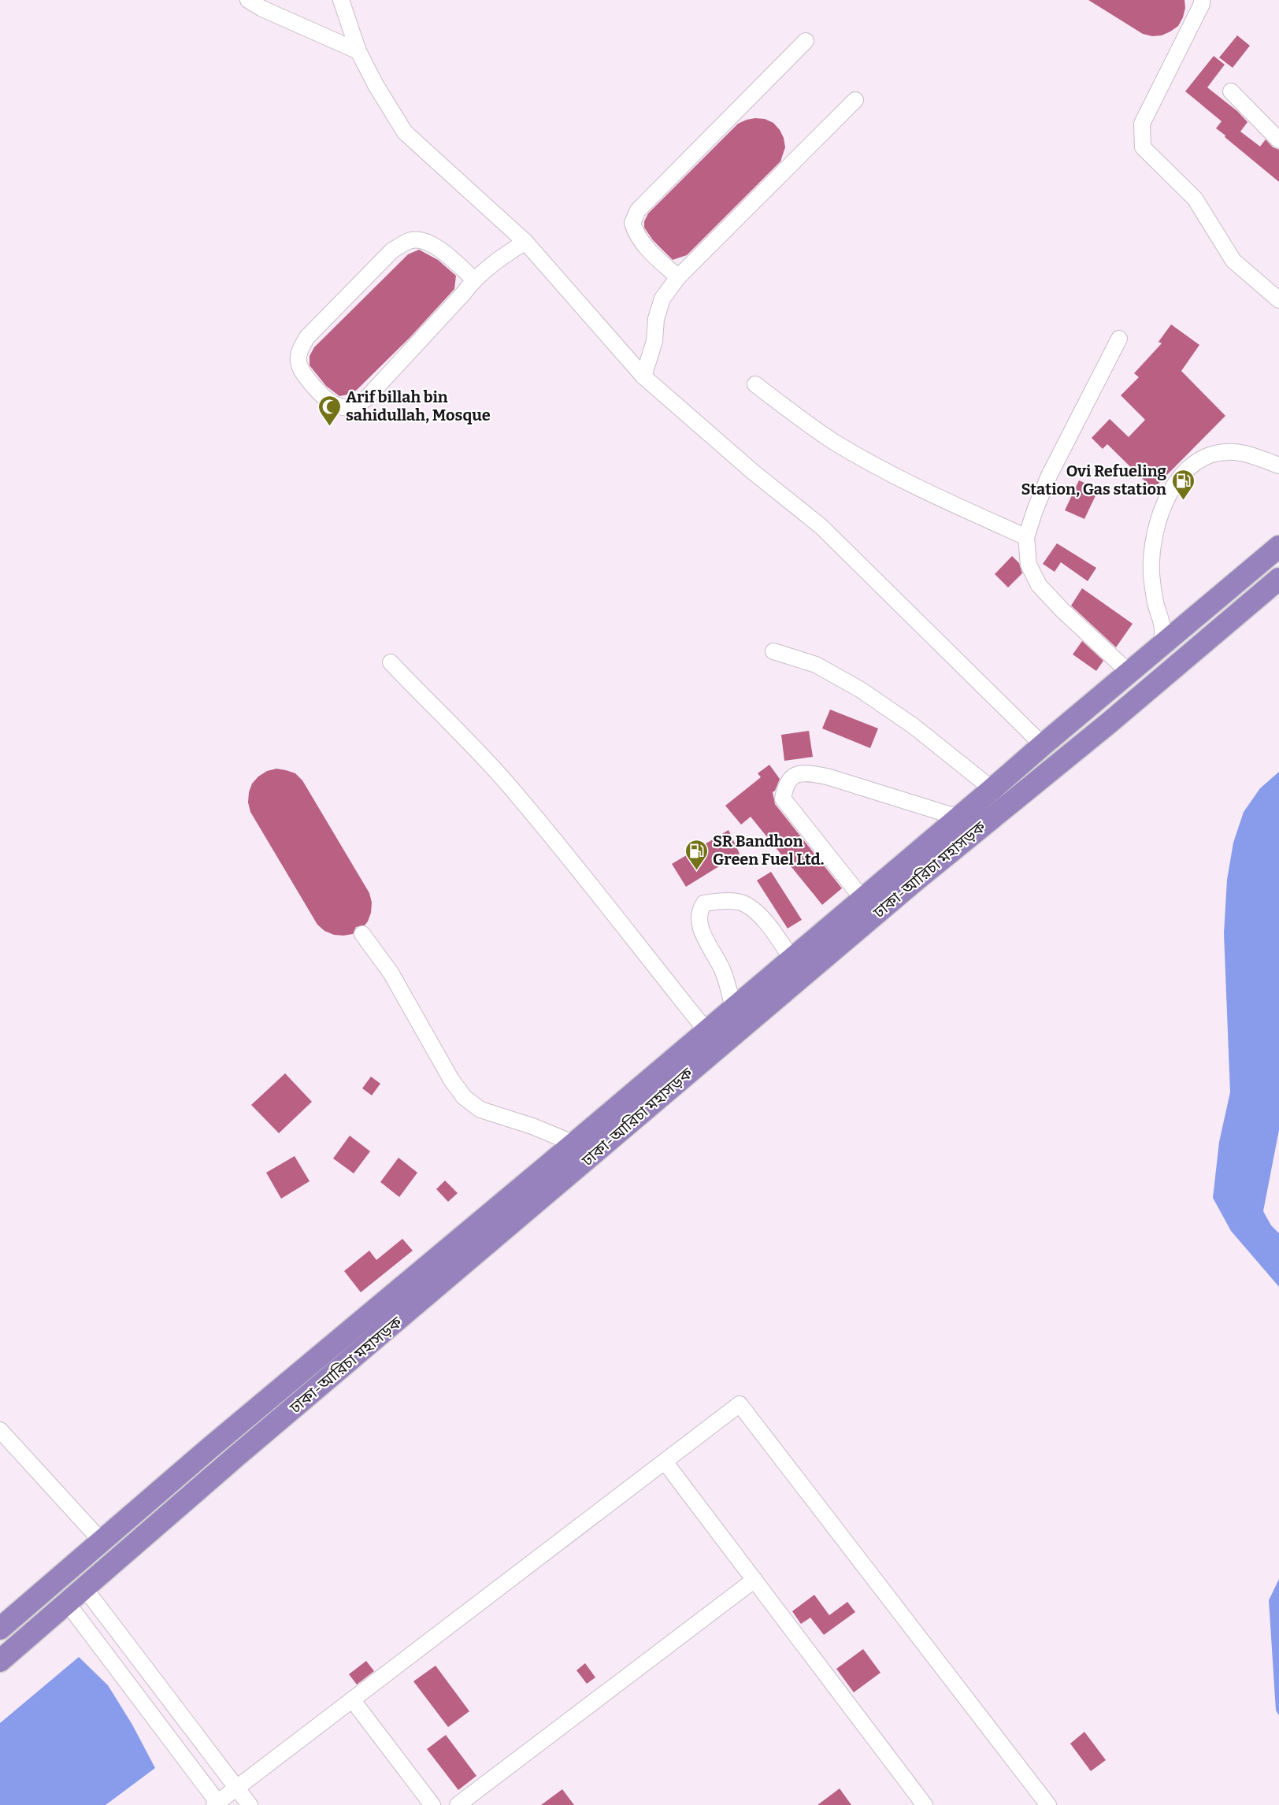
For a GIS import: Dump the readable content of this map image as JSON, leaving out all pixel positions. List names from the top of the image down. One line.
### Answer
{"streets":{"highway":["ঢাকা-আরিচা মহাসড়ক"]},"places":{"mosque":["Arif billah bin sahidullah, Mosque"],"fuel station":["Ovi Refueling Station, Gas station","SR Bandhon Green Fuel Ltd."]}}
